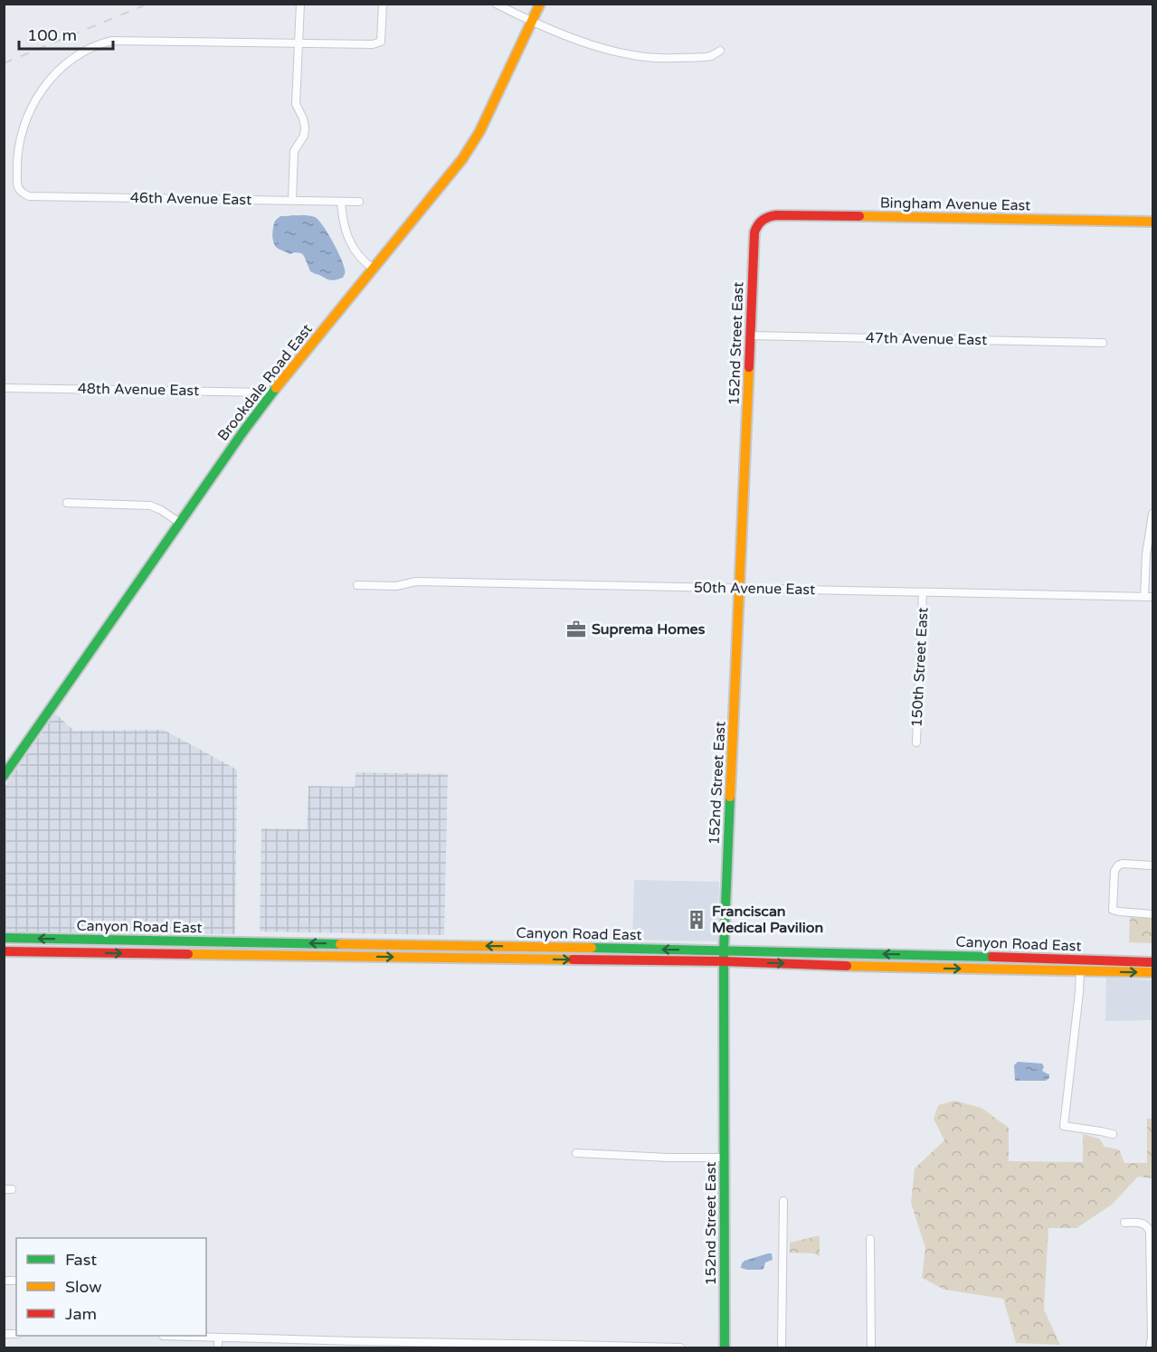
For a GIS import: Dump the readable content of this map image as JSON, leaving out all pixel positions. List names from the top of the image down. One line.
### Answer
{"streets":{"main road":["Bingham Avenue East","152nd Street East","Brookdale Road East","Canyon Road East"],"street":["46th Avenue East","47th Avenue East","48th Avenue East","50th Avenue East","150th Street East"]},"crossings":[["Bingham Avenue East","152nd Street East"],["47th Avenue East","152nd Street East"],["152nd Street East","50th Avenue East"],["152nd Street East","Canyon Road East"],["Brookdale Road East","48th Avenue East"],["50th Avenue East","150th Street East"]],"places":{"office":["Suprema Homes"],"building":["Franciscan Medical Pavilion"]},"legend":["Fast","Slow","Jam"],"scale_bar":"100 m"}
